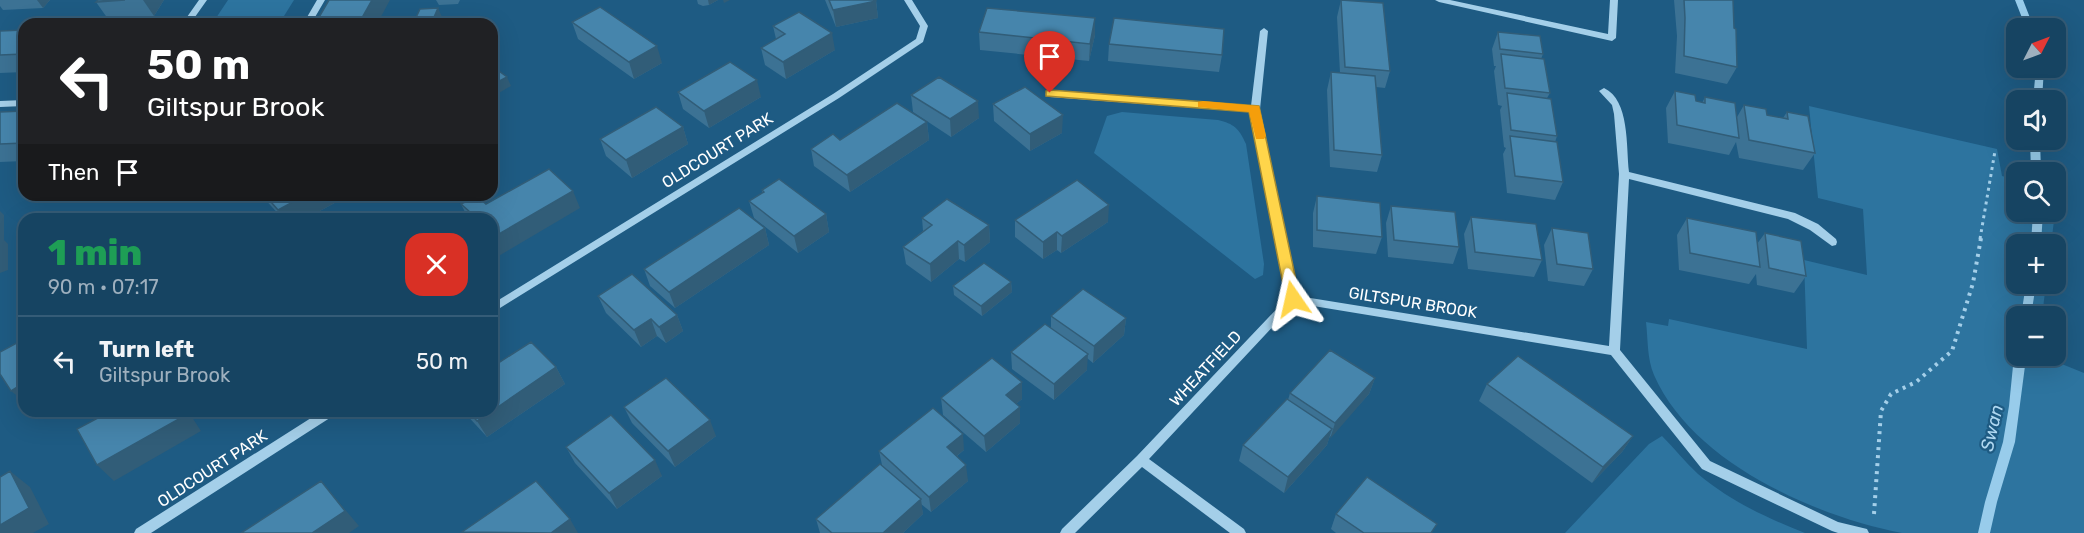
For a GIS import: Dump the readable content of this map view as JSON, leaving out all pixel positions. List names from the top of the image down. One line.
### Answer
{"streets":{"street":["OLDCOURT PARK","GILTSPUR BROOK","WHEATFIELD"]},"crossings":[["GILTSPUR BROOK","WHEATFIELD"]],"water":["Swan"],"north":"top right","page":{"map_buttons":["+","−"],"turn":["50 m","Giltspur Brook"],"then":"Then","heading":["1 min","90 m · 07:17"],"list":[{"name":"Turn left","note":"Giltspur Brook","value":"50 m"}]}}
